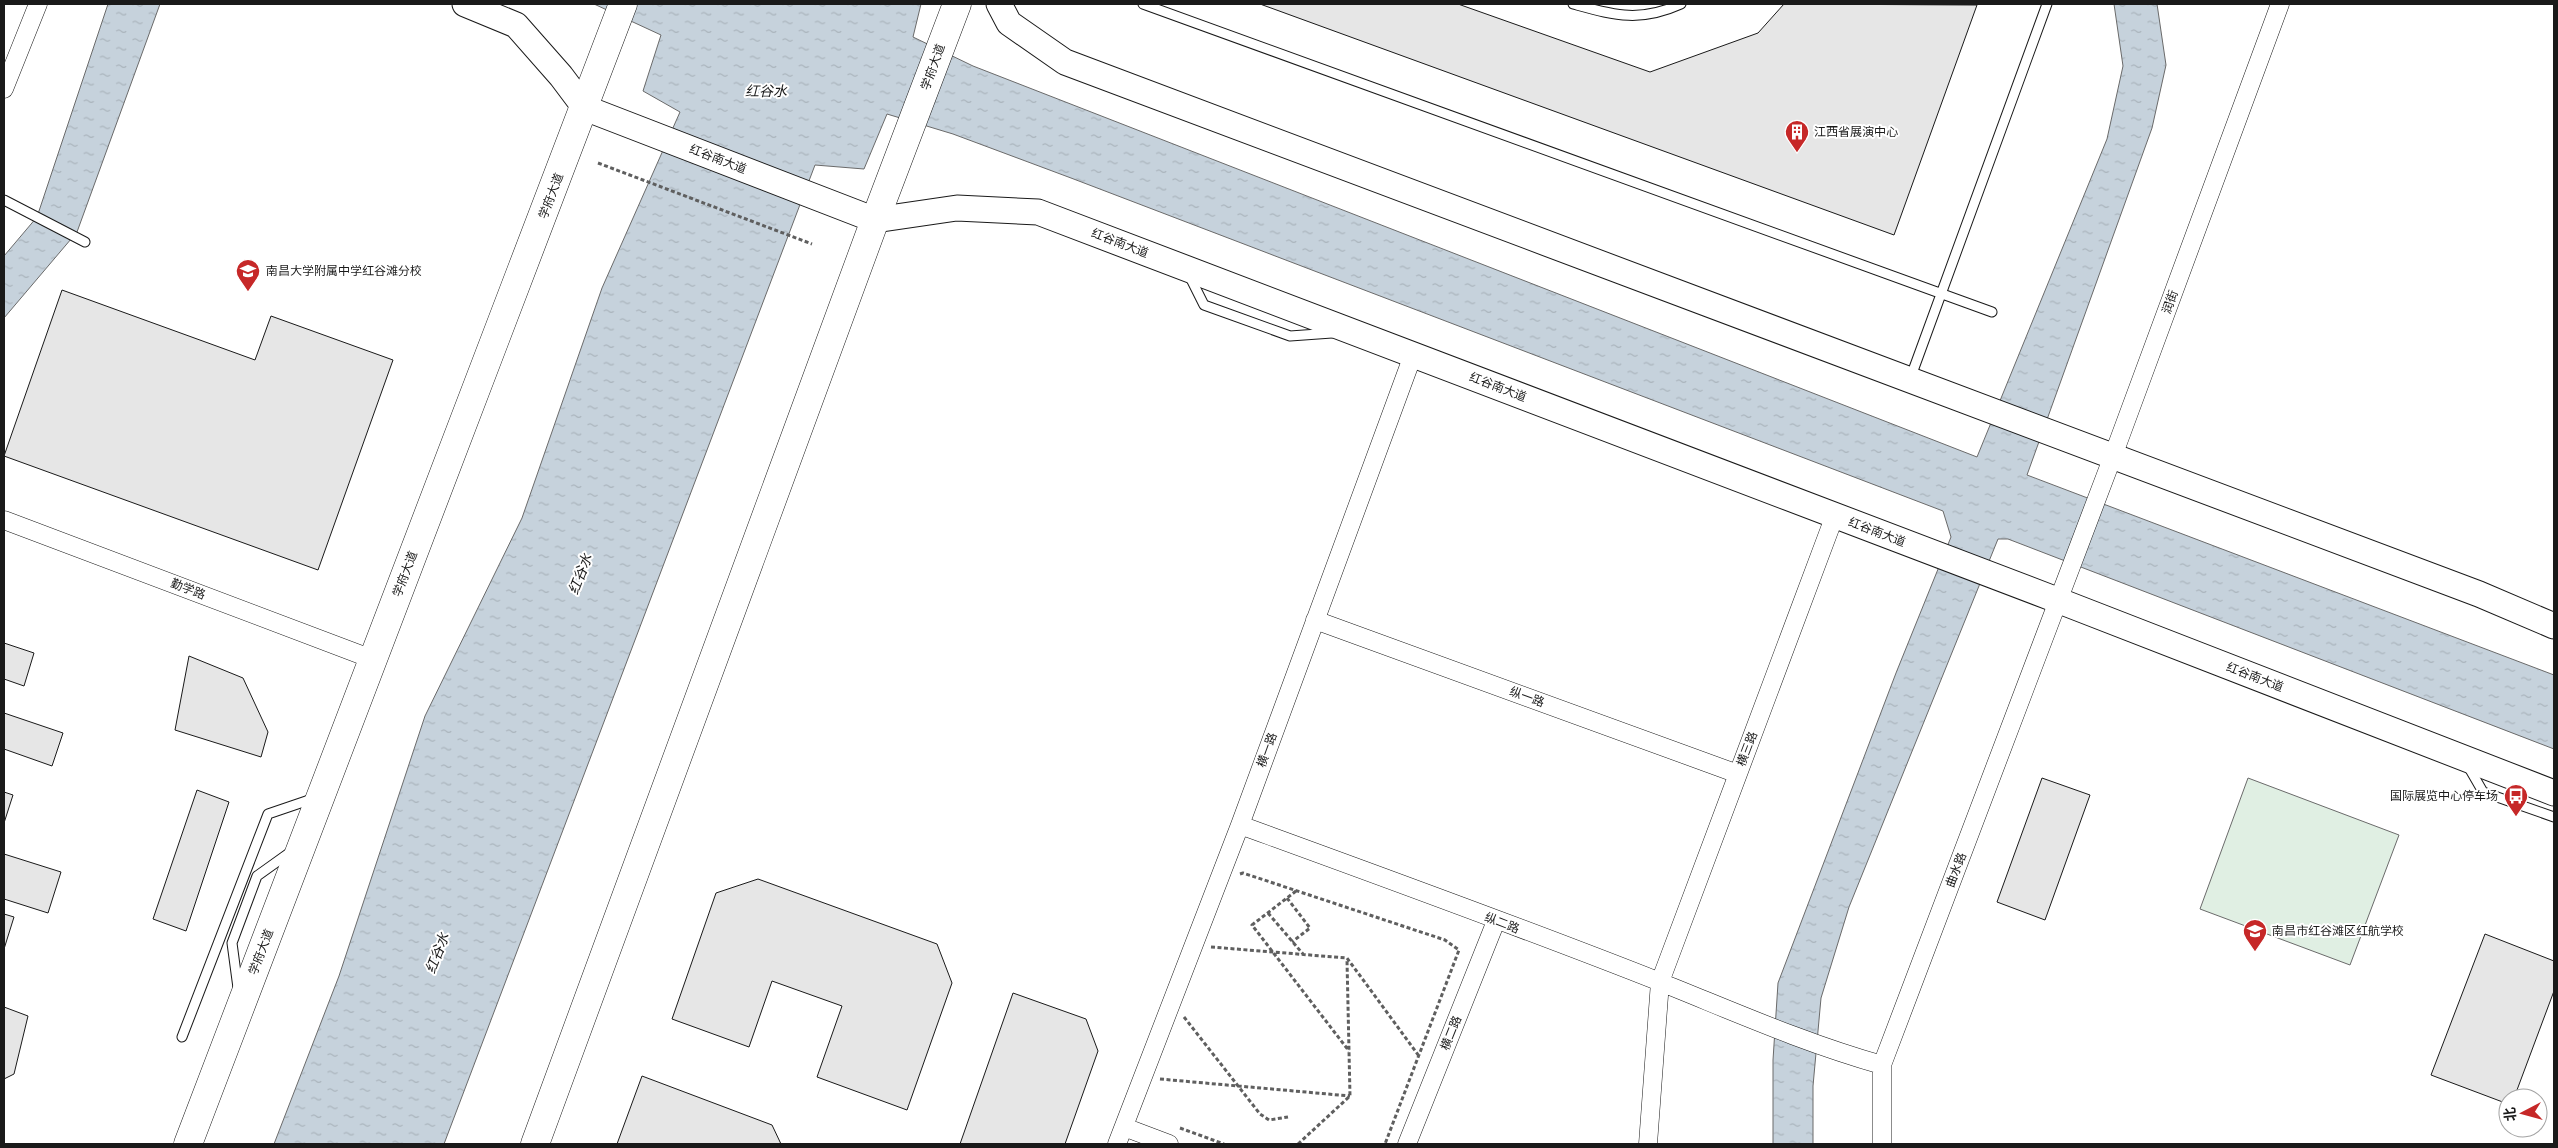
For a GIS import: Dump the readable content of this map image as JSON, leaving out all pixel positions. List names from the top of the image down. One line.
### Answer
{"streets":{"main road":["学府大道","红谷南大道"],"street":["润街","勤学路","纵一路","横三路","横一路","曲水路","纵二路","横二路"]},"crossings":[["学府大道","红谷南大道"],["学府大道","勤学路"],["红谷南大道","润街"],["红谷南大道","横三路"],["红谷南大道","横一路"],["红谷南大道","曲水路"],["润街","曲水路"],["纵一路","横三路"],["纵一路","横一路"],["横三路","纵二路"],["横一路","纵二路"],["曲水路","纵二路"],["纵二路","横二路"]],"water":["红谷水"],"places":{"building":["江西省展演中心"],"school or university":["南昌大学附属中学红谷滩分校","南昌市红谷滩区红航学校"],"bus stop":["国际展览中心停车场"]},"north":"left"}
